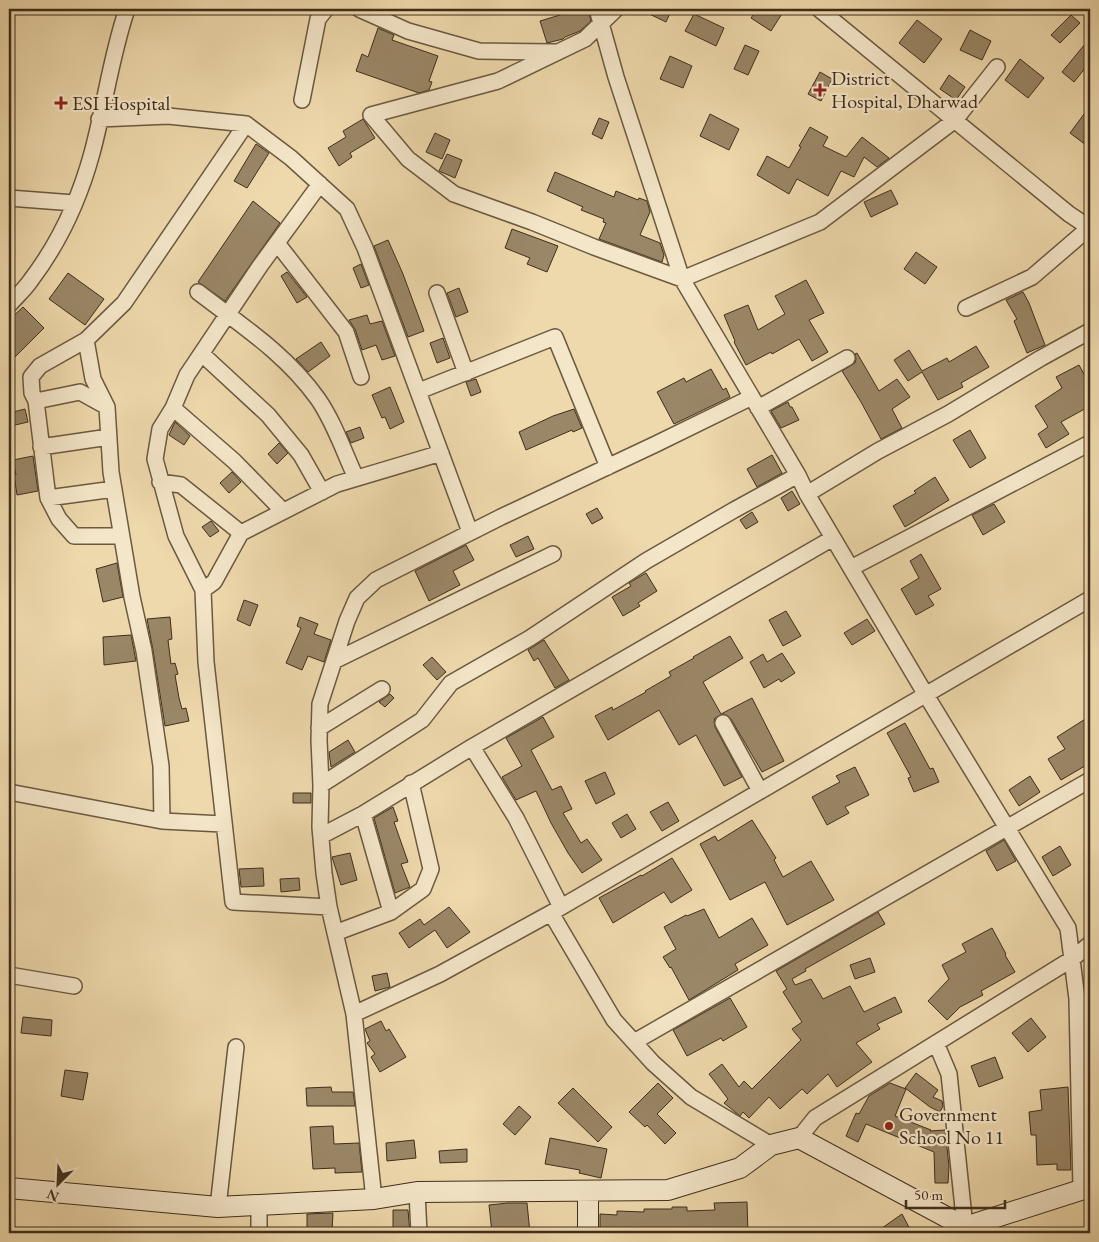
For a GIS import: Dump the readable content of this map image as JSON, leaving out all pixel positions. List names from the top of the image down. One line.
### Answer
{"places":{"health":["District Hospital, Dharwad","ESI Hospital"],"other":["Government School No 11"]},"scale_bar":"50 m","north":"bottom left"}
